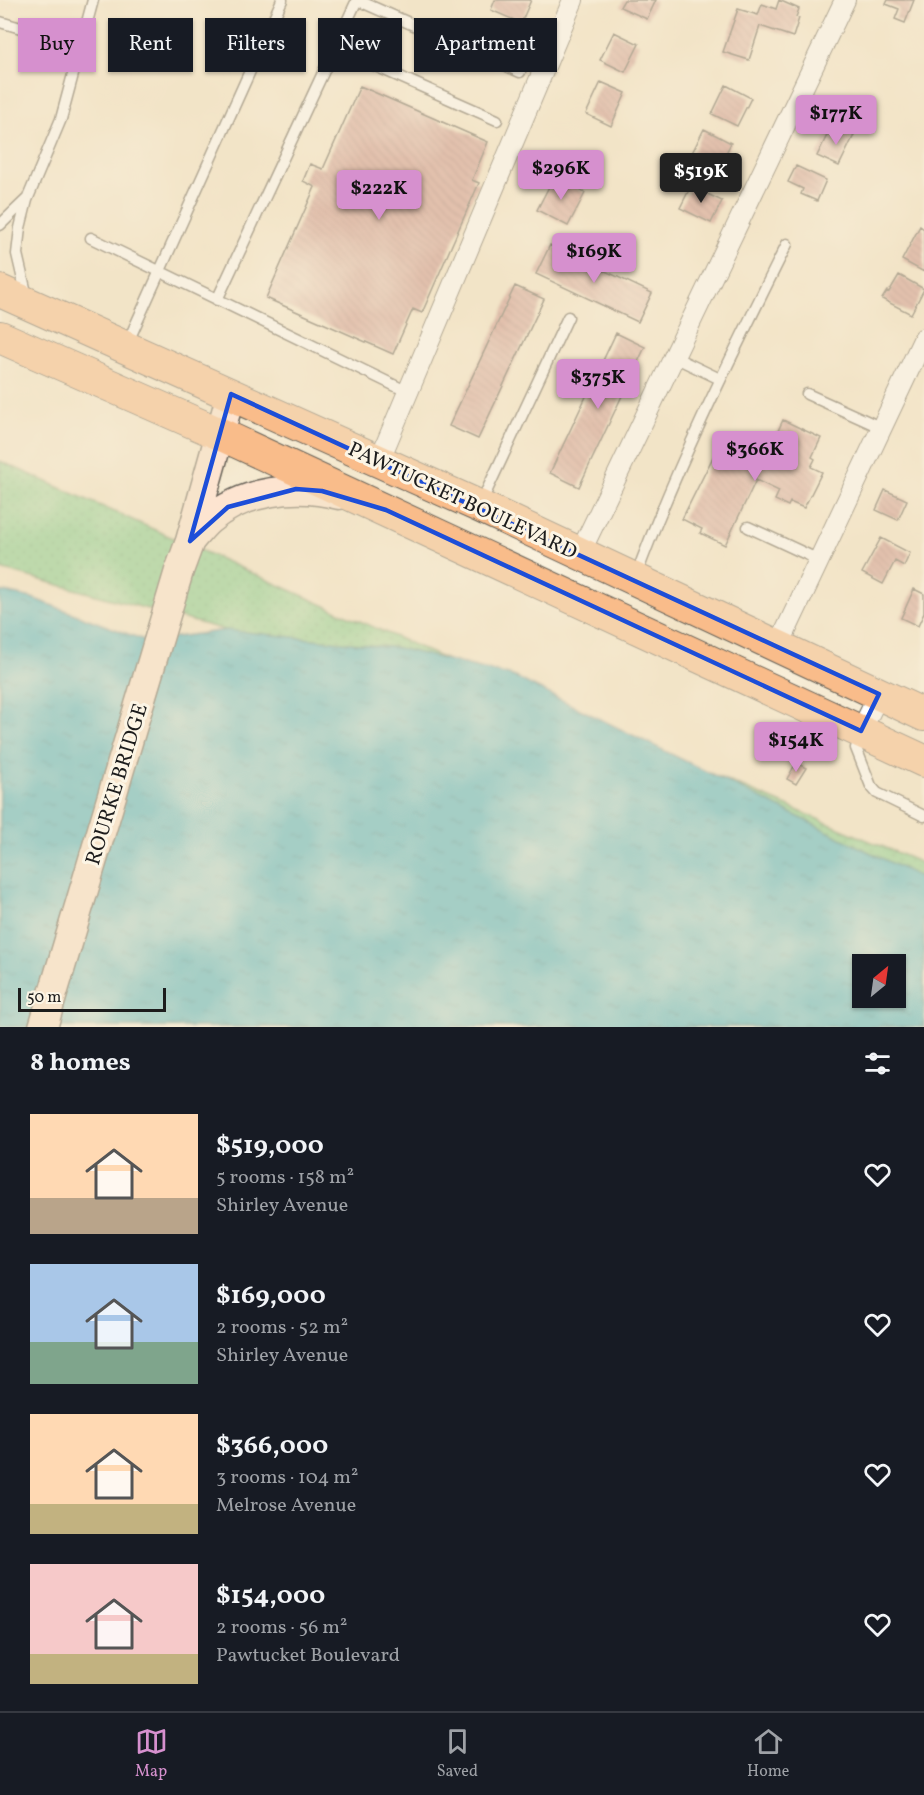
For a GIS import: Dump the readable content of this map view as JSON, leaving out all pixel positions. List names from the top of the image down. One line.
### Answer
{"streets":{"main road":["PAWTUCKET BOULEVARD","ROURKE BRIDGE"]},"crossings":[["PAWTUCKET BOULEVARD","ROURKE BRIDGE"]],"scale_bar":"50 m","north":"top right","page":{"chip":["Buy","Rent","Filters","New","Apartment"],"price":["$177K","$296K","$519K","$222K","$169K","$375K","$366K","$154K"],"scale":"50 m","heading":"8 homes","list":[{"name":"$519,000","note":"5 rooms · 158 m² · Shirley Avenue"},{"name":"$169,000","note":"2 rooms · 52 m² · Shirley Avenue"},{"name":"$366,000","note":"3 rooms · 104 m² · Melrose Avenue"},{"name":"$154,000","note":"2 rooms · 56 m² · Pawtucket Boulevard"}],"tabs":["Map","Saved","Home"]}}
